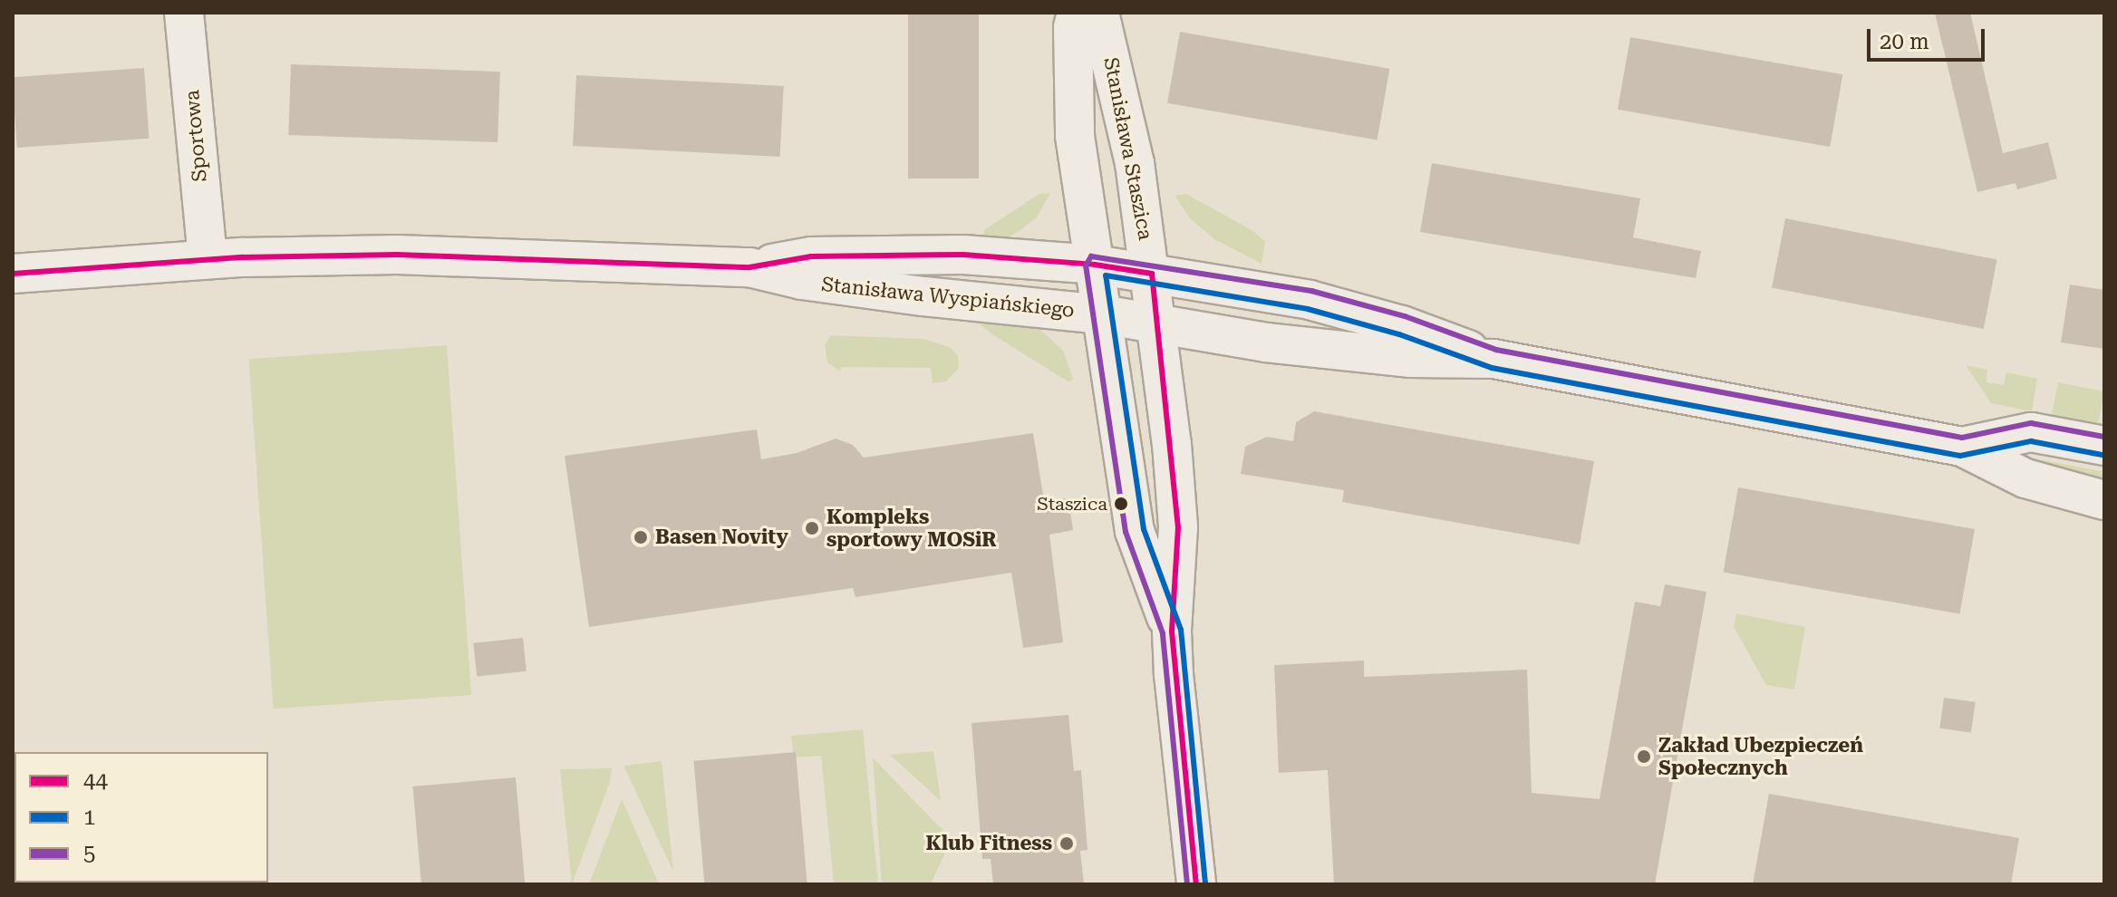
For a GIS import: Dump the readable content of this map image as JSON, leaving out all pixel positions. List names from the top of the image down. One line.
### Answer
{"streets":{"street":["Sportowa","Stanisława Staszica","Stanisława Wyspiańskiego"]},"crossings":[["Sportowa","Stanisława Wyspiańskiego"],["Stanisława Staszica","Stanisława Wyspiańskiego"]],"places":["Staszica","Kompleks sportowy MOSiR","Basen Novity","Zakład Ubezpieczeń Społecznych","Klub Fitness"],"lines":["transit line 44","transit line 5","transit line 1"],"legend":["44","1","5"],"scale_bar":"20 m"}
